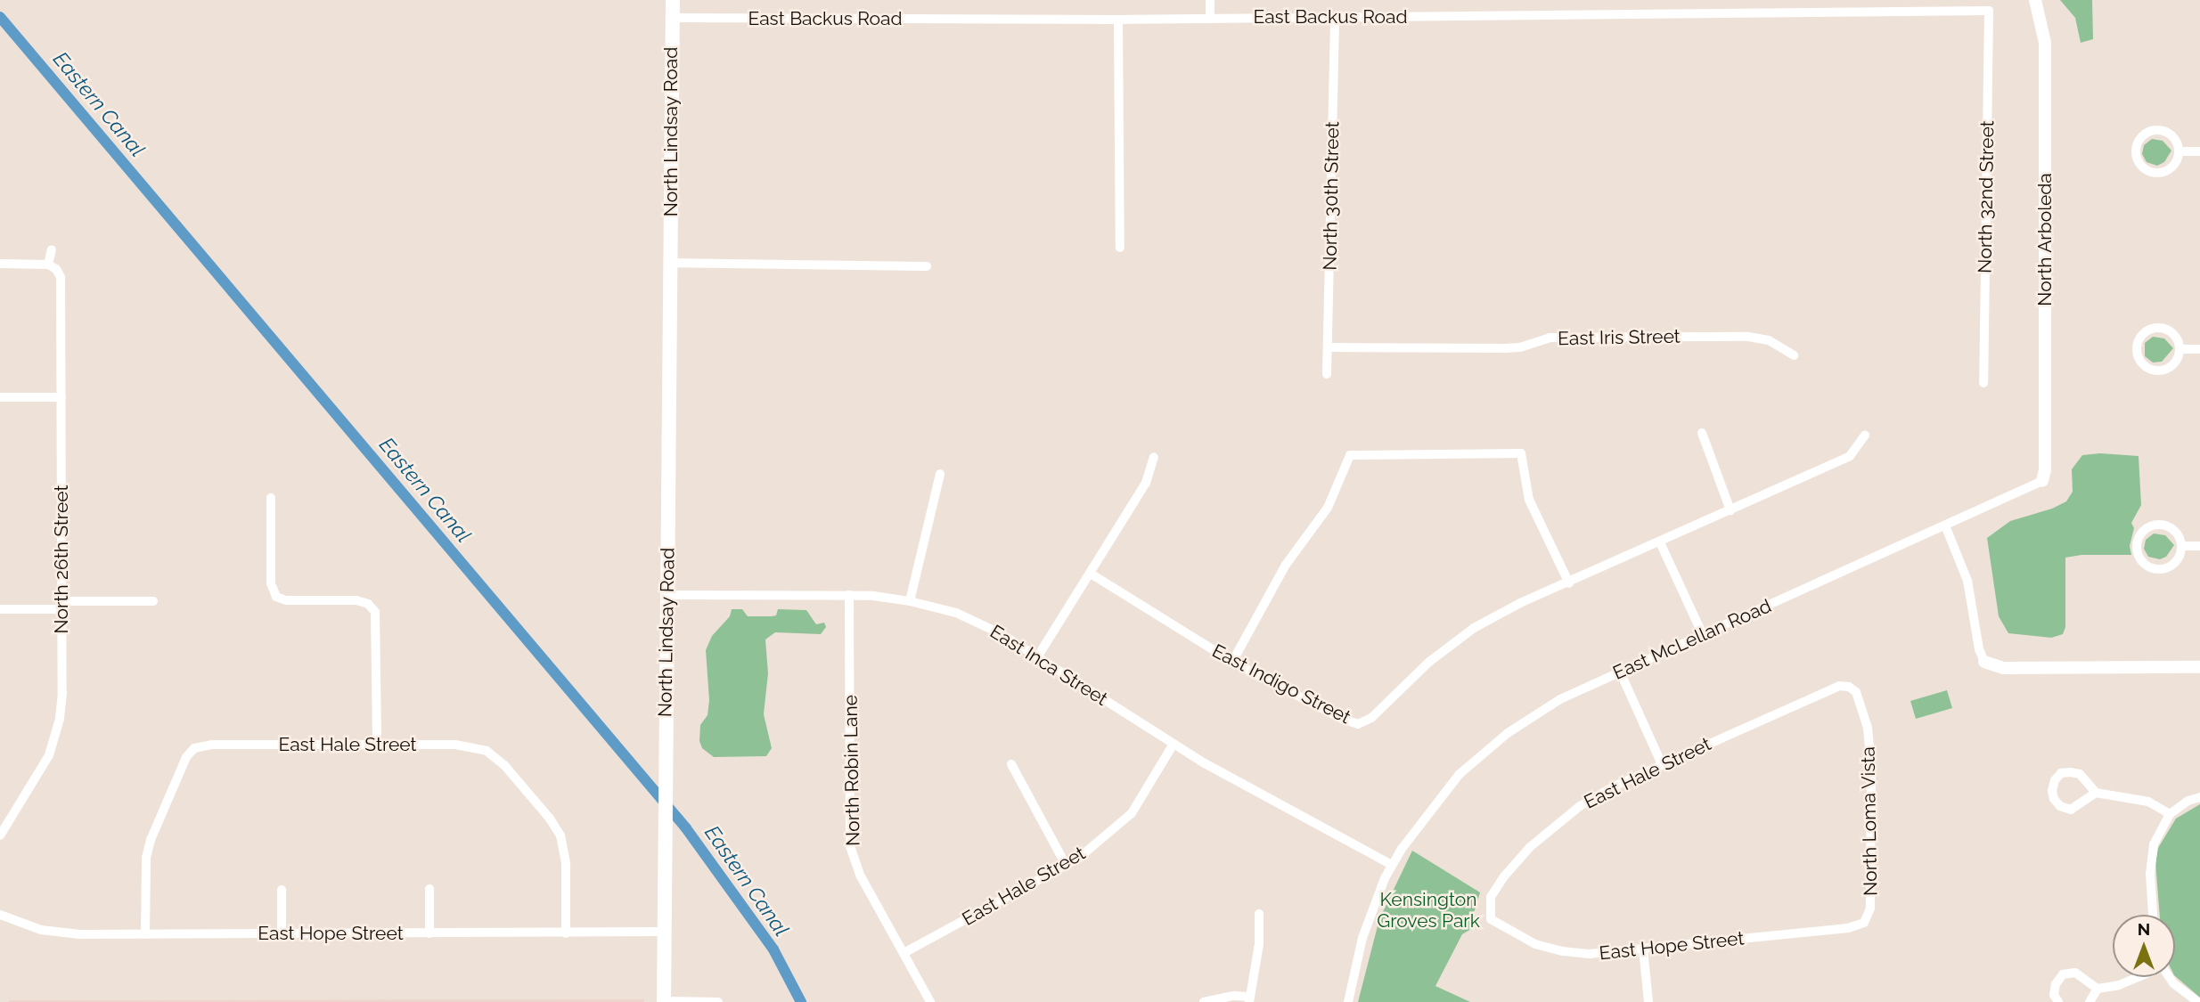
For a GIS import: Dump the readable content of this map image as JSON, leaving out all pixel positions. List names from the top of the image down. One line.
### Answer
{"streets":{"main road":["North Lindsay Road"],"street":["East Backus Road","North 30th Street","North 32nd Street","North Arboleda","East Iris Street","North 26th Street","East McLellan Road","East Inca Street","East Indigo Street","East Hale Street","North Robin Lane","North Loma Vista","East Hope Street"]},"crossings":[["East Backus Road","North Lindsay Road"],["East Backus Road","North 30th Street"],["East Backus Road","North 32nd Street"],["North Lindsay Road","East Inca Street"],["North Lindsay Road","East Hope Street"],["North 30th Street","East Iris Street"],["North Arboleda","East McLellan Road"],["East McLellan Road","East Inca Street"],["East Inca Street","East Hale Street"],["East Inca Street","North Robin Lane"],["East Hale Street","North Robin Lane"],["East Hale Street","North Loma Vista"],["East Hale Street","East Hope Street"],["North Loma Vista","East Hope Street"]],"water":["Eastern Canal"],"parks":["Kensington Groves Park"],"north":"top"}
